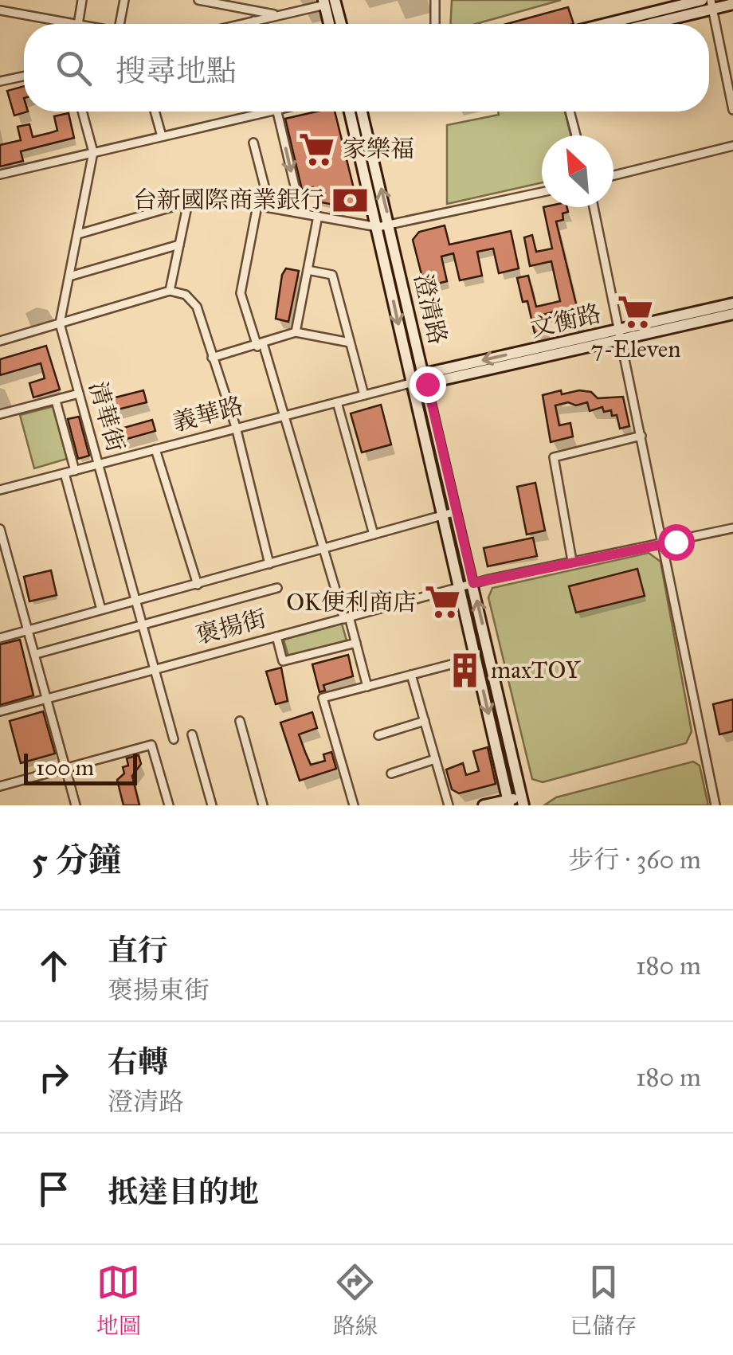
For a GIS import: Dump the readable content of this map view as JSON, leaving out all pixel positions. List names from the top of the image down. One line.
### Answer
{"streets":{"main road":["澄清路","文衡路","義華路"],"street":["清華街","褒揚街"]},"crossings":[["澄清路","文衡路"],["澄清路","義華路"],["澄清路","褒揚街"],["文衡路","義華路"],["義華路","清華街"],["清華街","褒揚街"]],"places":{"supermarket":["家樂福","7-Eleven","OK便利商店"],"bank":["台新國際商業銀行"],"building":["maxTOY"]},"scale_bar":"100 m","north":"top left","page":{"search":"搜尋地點","scale":"100 m","heading":["5 分鐘","步行 · 360 m"],"list":[["直行","褒揚東街","180 m"],["右轉","澄清路","180 m"],"抵達目的地"],"nav":["地圖","路線","已儲存"]}}
